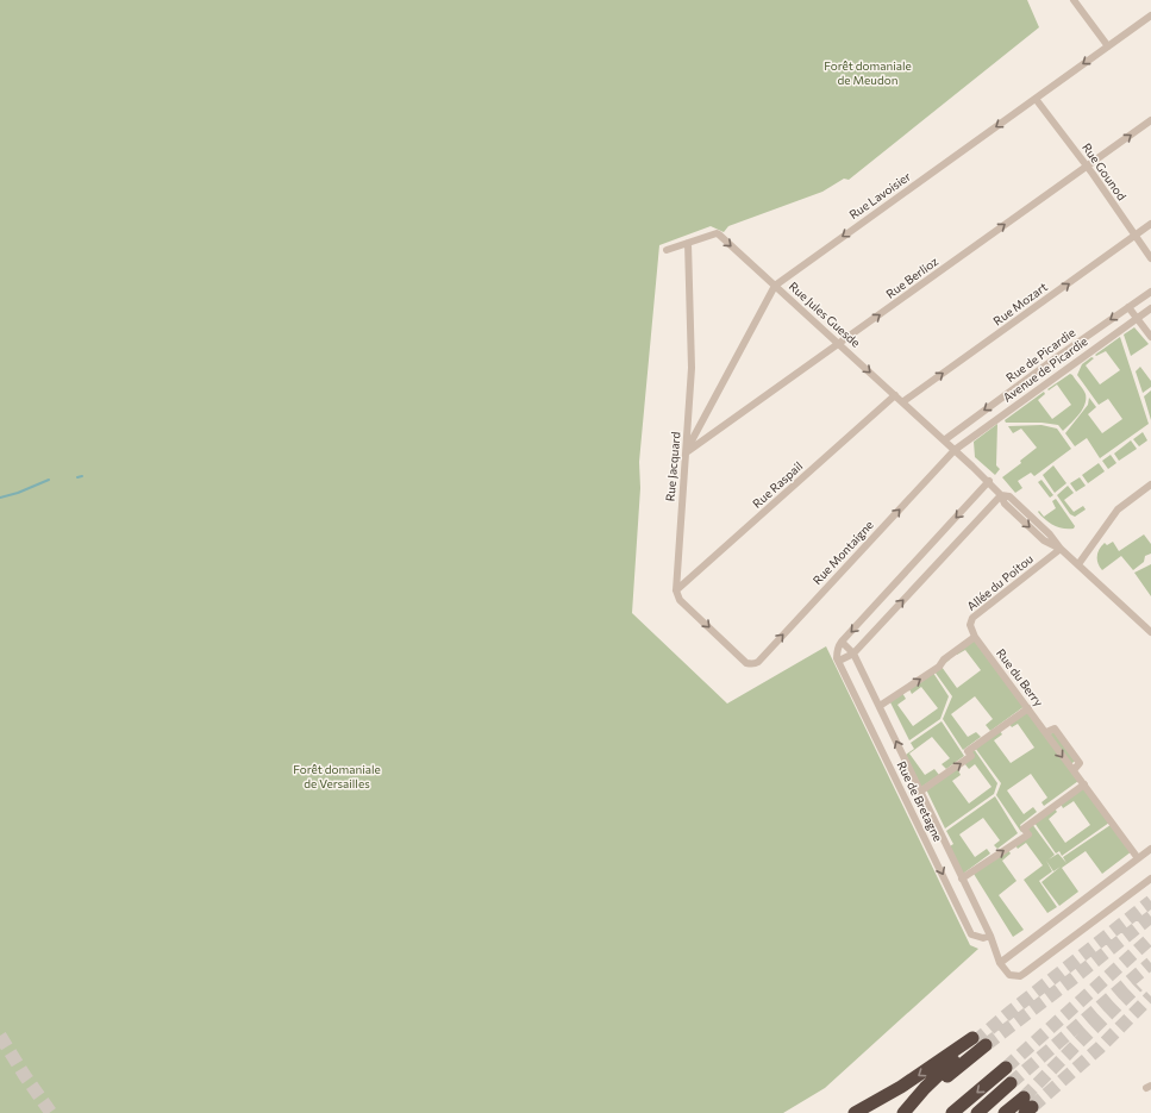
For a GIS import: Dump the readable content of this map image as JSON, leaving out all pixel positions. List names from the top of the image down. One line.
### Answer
{"streets":{"street":["Rue Gounod","Rue Lavoisier","Rue Berlioz","Rue Mozart","Rue Jules Guesde","Rue de Picardie","Avenue de Picardie","Rue Jacquard","Rue Raspail","Rue Montaigne","Allée du Poitou","Rue du Berry","Rue de Bretagne"]},"crossings":[["Rue Gounod","Rue Lavoisier"],["Rue Gounod","Rue Berlioz"],["Rue Gounod","Rue Mozart"],["Rue Lavoisier","Rue Berlioz"],["Rue Lavoisier","Rue Jules Guesde"],["Rue Lavoisier","Rue Jacquard"],["Rue Berlioz","Rue Jules Guesde"],["Rue Berlioz","Rue Jacquard"],["Rue Mozart","Rue Jules Guesde"],["Rue Jules Guesde","Rue de Picardie"],["Rue Jules Guesde","Avenue de Picardie"],["Rue Jules Guesde","Rue Jacquard"],["Rue Jules Guesde","Rue Raspail"],["Rue Jules Guesde","Rue Montaigne"],["Rue Jules Guesde","Allée du Poitou"],["Avenue de Picardie","Rue Montaigne"],["Rue Jacquard","Rue Raspail"],["Rue Jacquard","Rue Montaigne"],["Rue Raspail","Rue Montaigne"],["Allée du Poitou","Rue du Berry"]],"one_way":["Rue Lavoisier","Rue Berlioz","Rue Mozart","Rue de Picardie"],"parks":["Forêt domaniale de Meudon","Forêt domaniale de Versailles"]}
